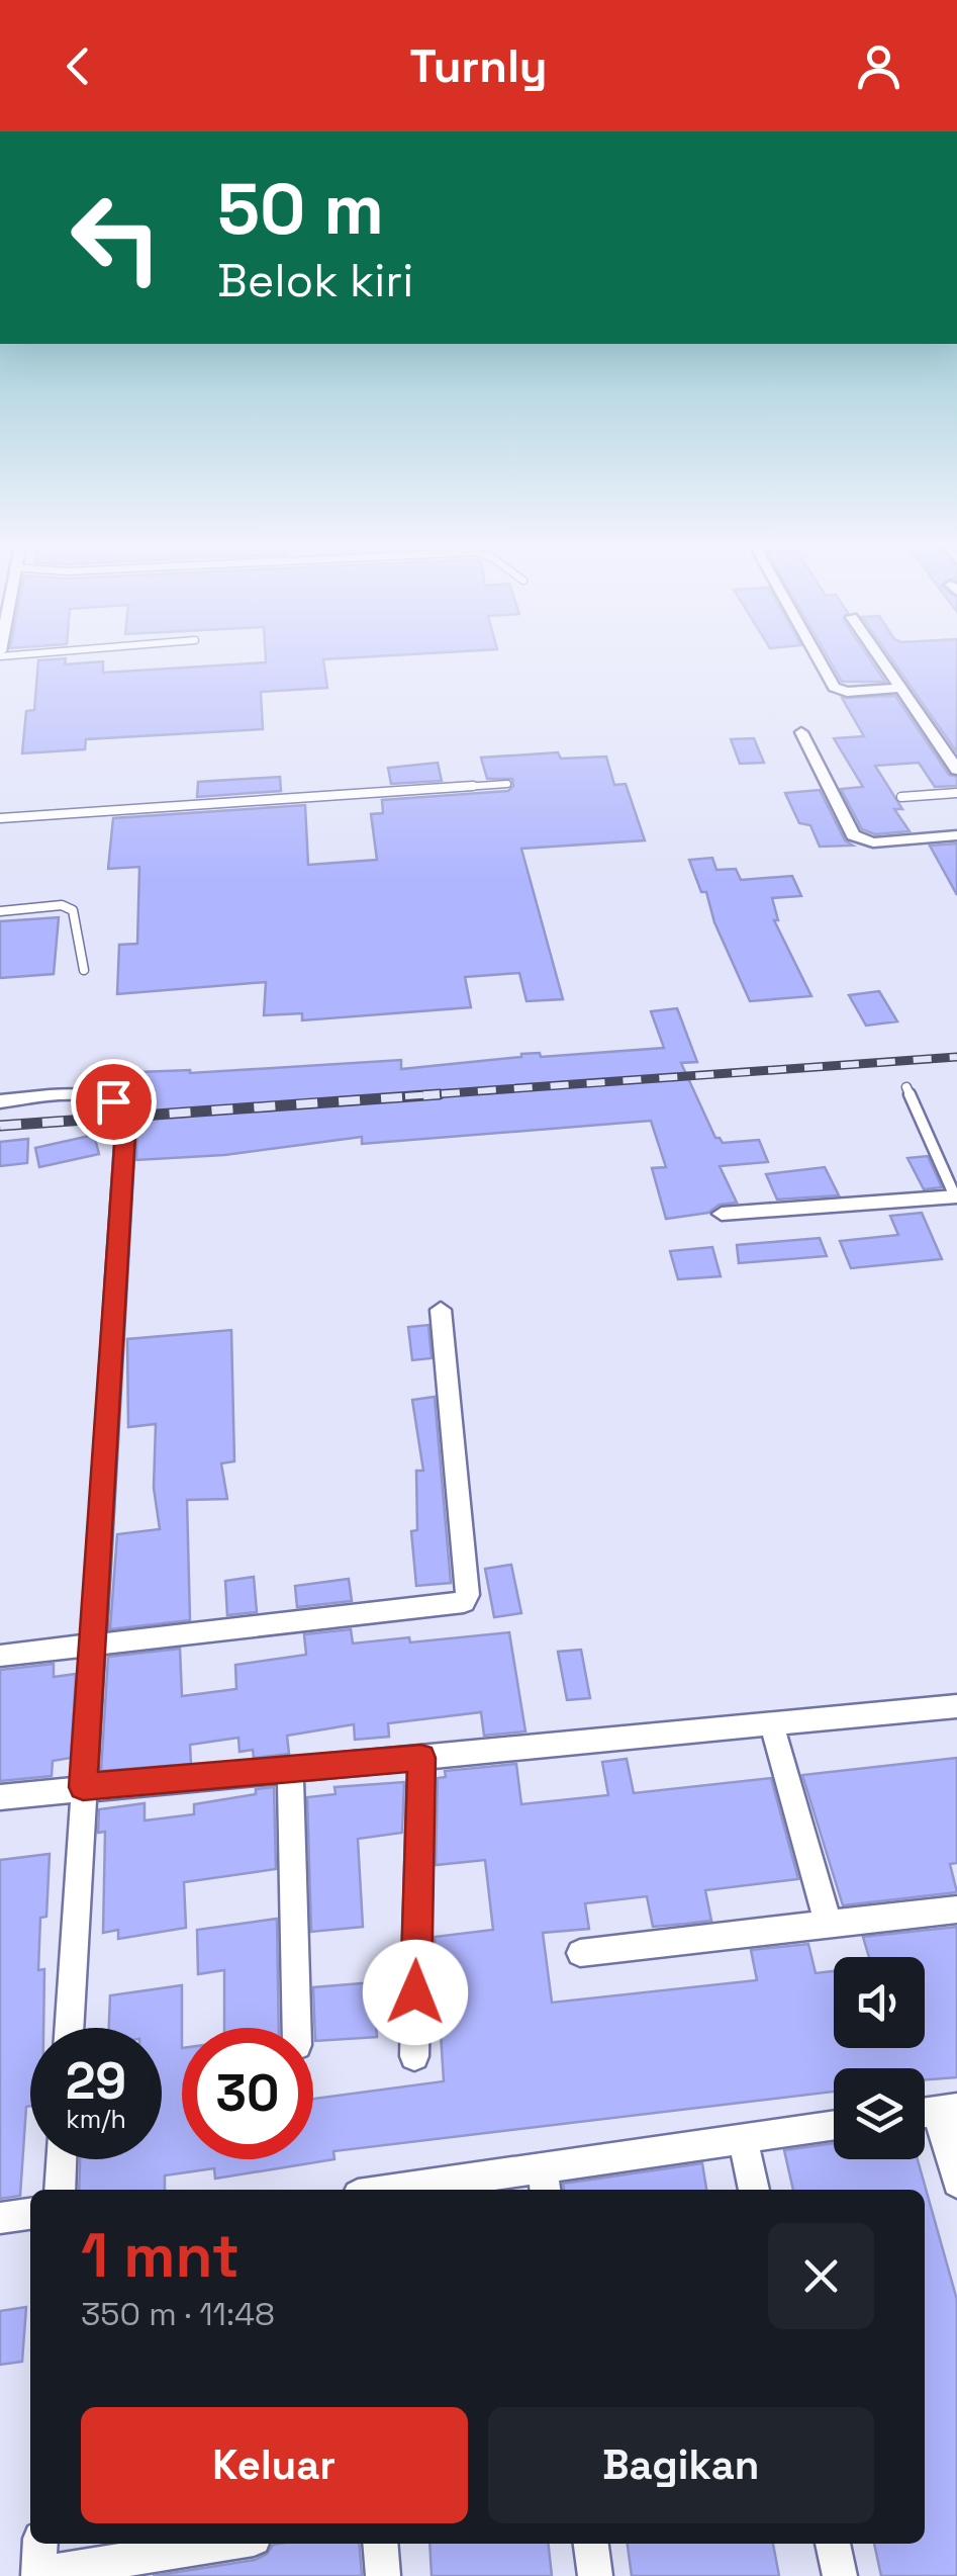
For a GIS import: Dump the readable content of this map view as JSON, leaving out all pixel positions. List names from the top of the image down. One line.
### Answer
{"page":{"header":"Turnly","turn":["50 m","Belok kiri"],"speed":"29 km/h","limit":"30","heading":["1 mnt","350 m · 11:48"],"buttons":["Keluar","Bagikan"]}}
